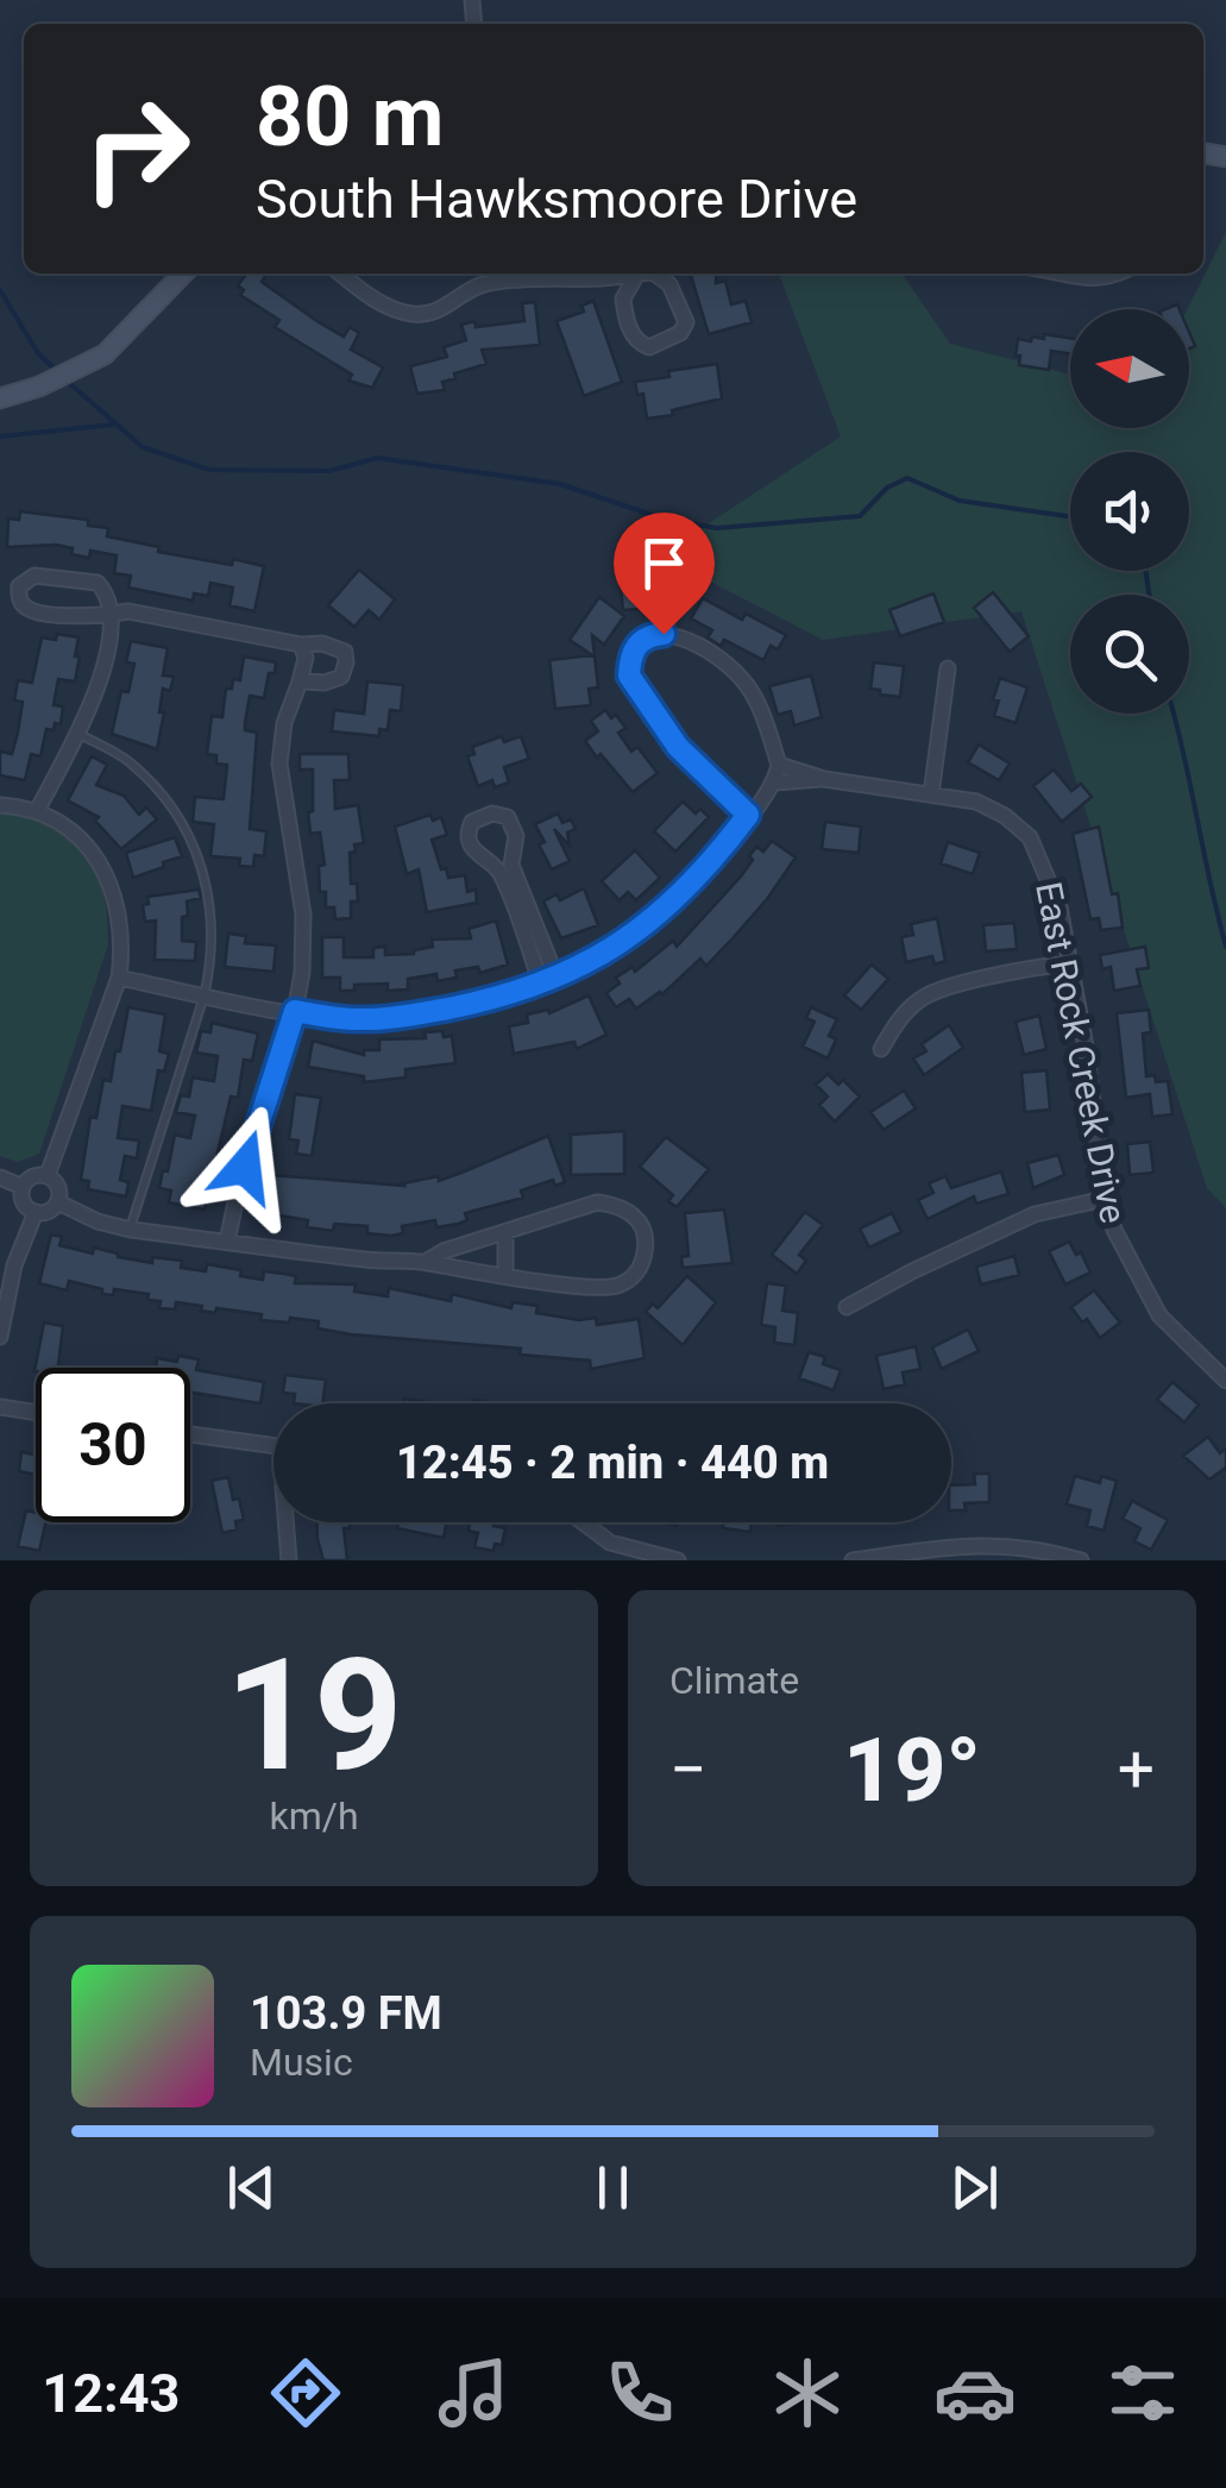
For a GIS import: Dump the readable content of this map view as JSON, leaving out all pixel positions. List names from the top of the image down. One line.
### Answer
{"streets":{"street":["East Rock Creek Drive"]},"north":"left","page":{"turn":["80 m","South Hawksmoore Drive"],"limit":"30","trip":"12:45 · 2 min · 440 m","tile":[["19","km/h"],"Climate"],"heat":["−","19°","+"],"song":["103.9 FM","Music"],"tabs":"12:43"}}
